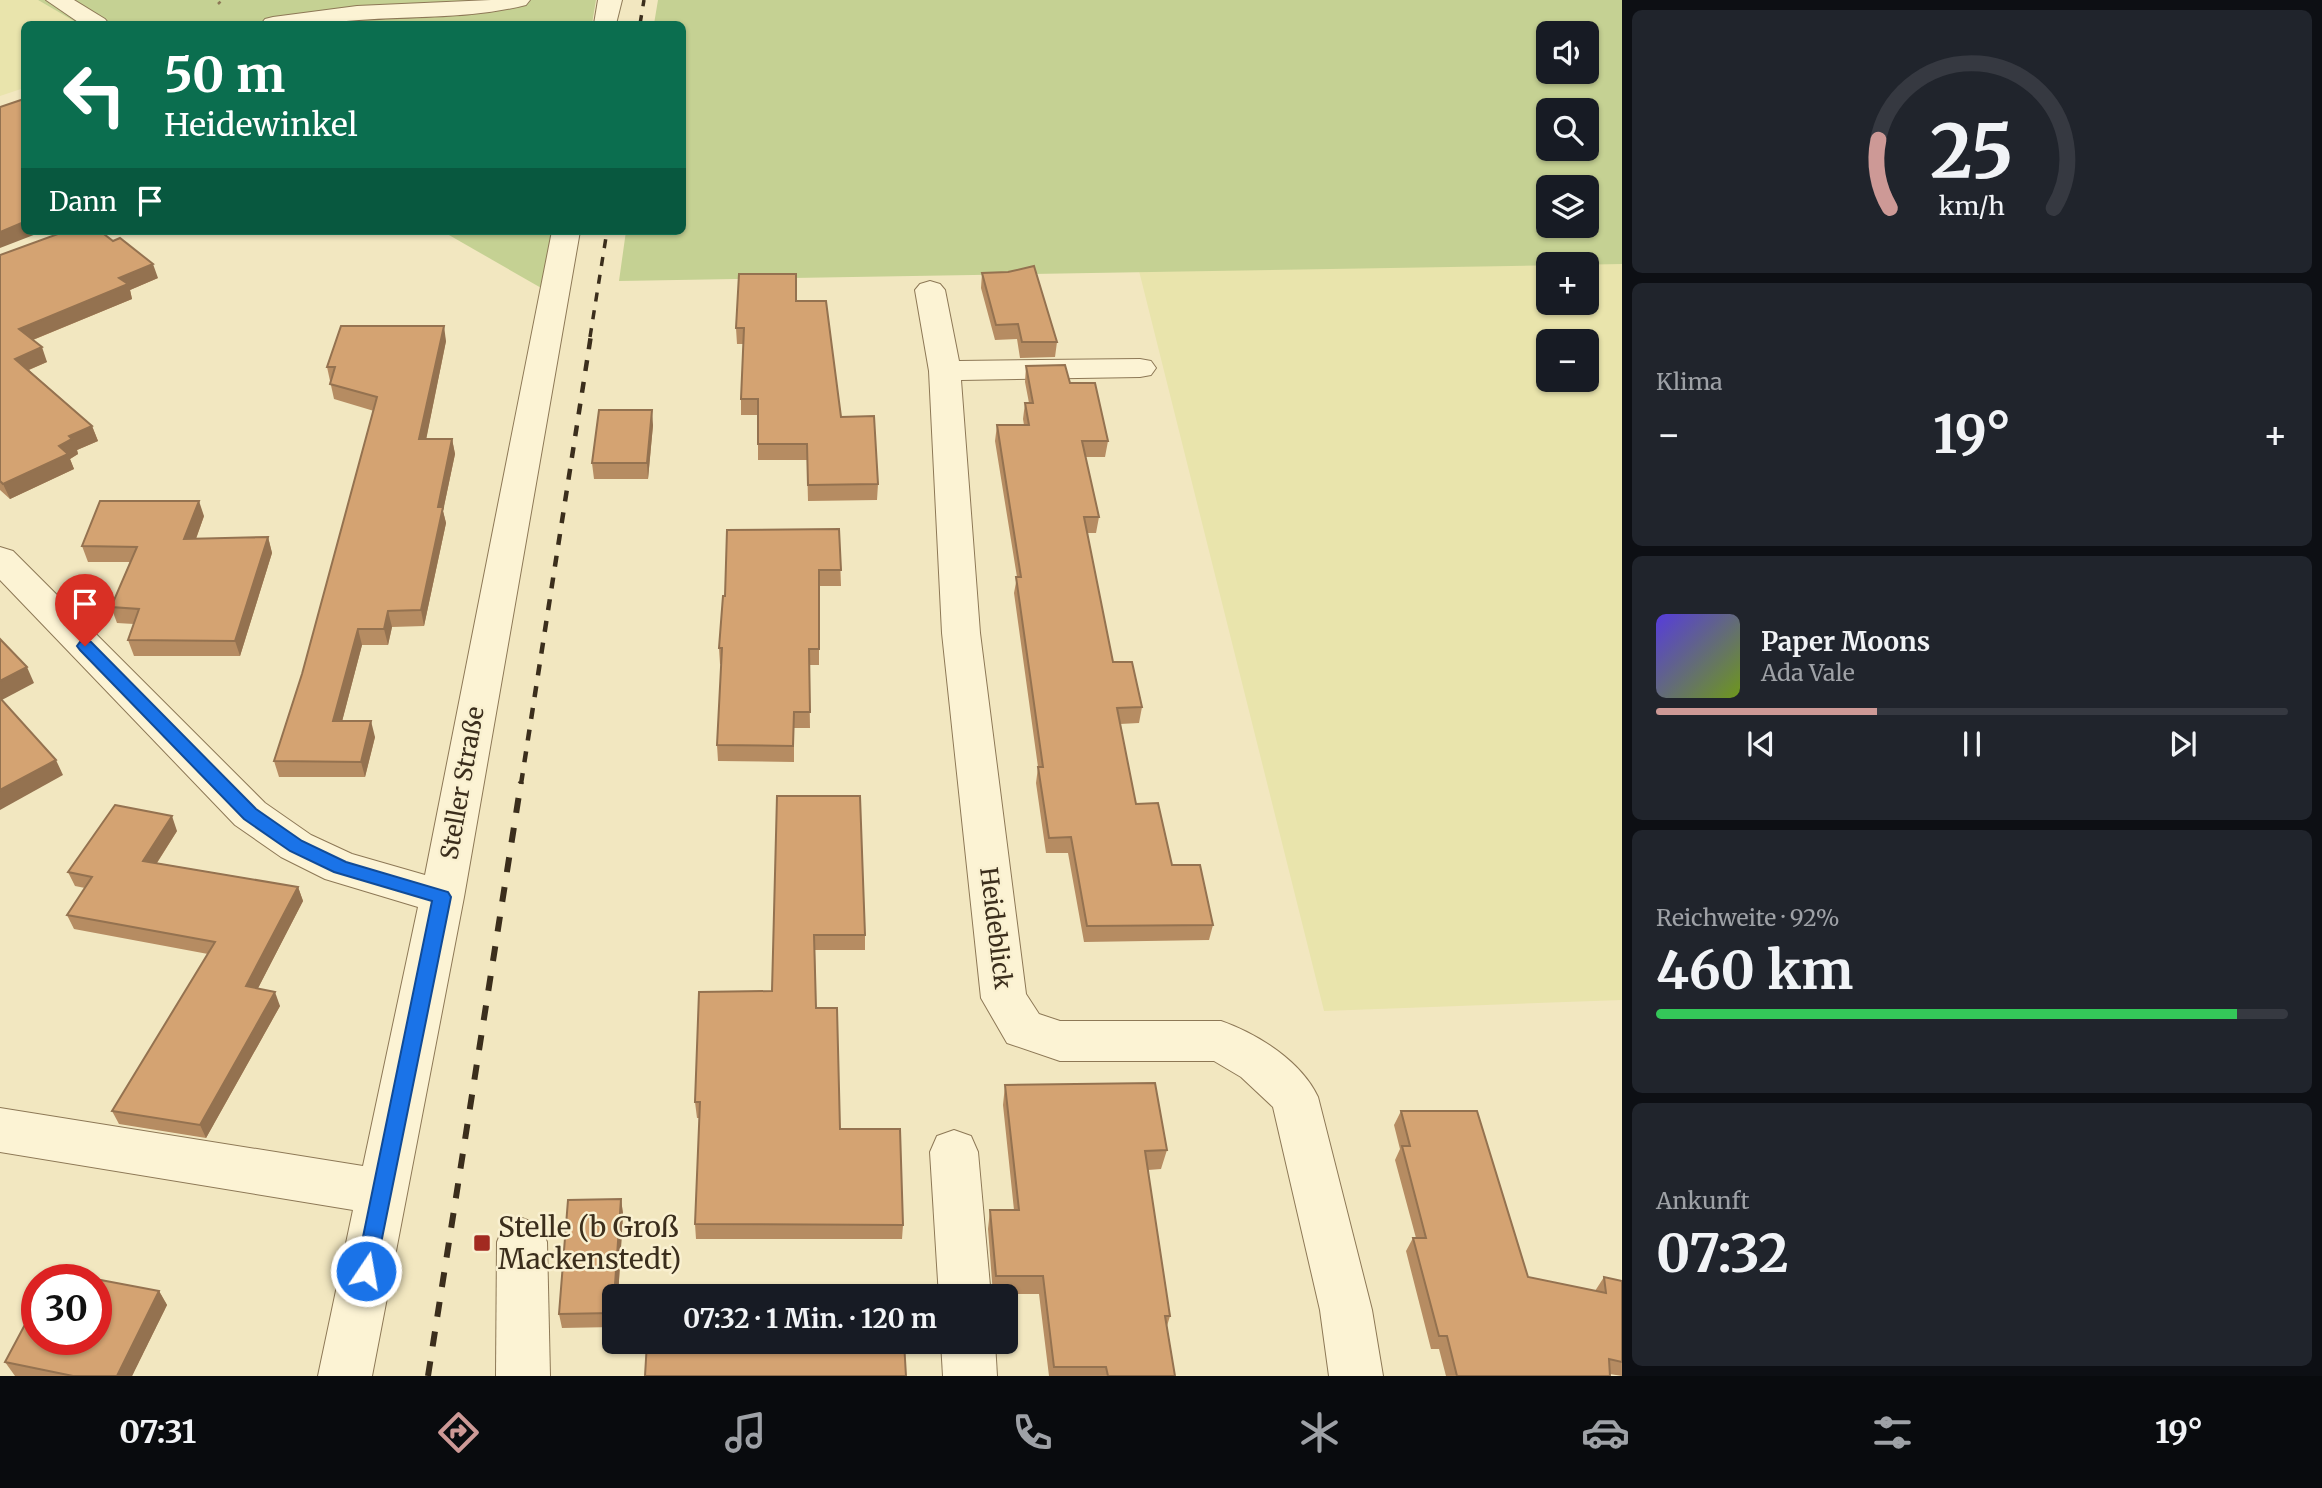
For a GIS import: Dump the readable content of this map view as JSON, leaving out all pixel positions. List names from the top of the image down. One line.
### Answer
{"streets":{"street":["Steller Straße","Heideblick"]},"places":{"transit":["Stelle (b Groß Mackenstedt)"]},"page":{"map_buttons":["+","−"],"turn":["50 m","Heidewinkel"],"then":"Dann","tile":["Klima",["Reichweite · 92%","460 km"],["Ankunft","07:32"]],"heat":["−","19°","+"],"song":["Paper Moons","Ada Vale"],"limit":"30","trip":"07:32 · 1 Min. · 120 m","tabs":["07:31","19°"],"gauge":["25","km/h"]}}
